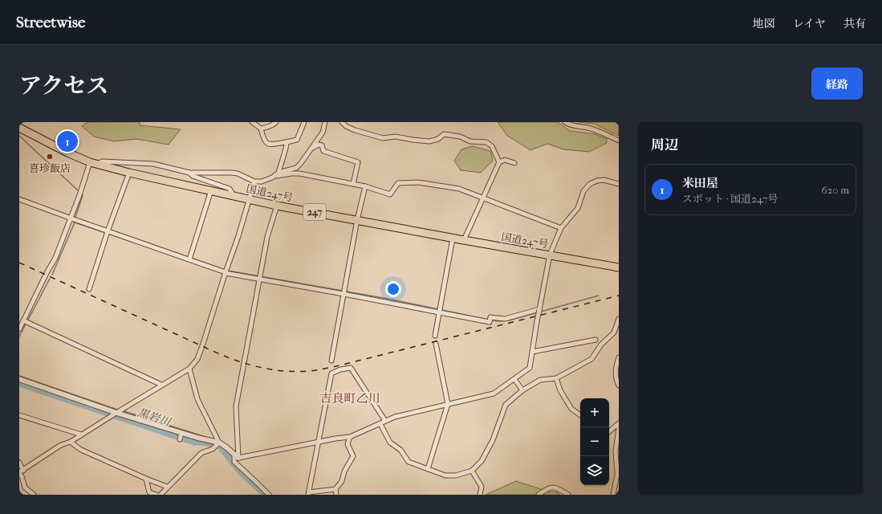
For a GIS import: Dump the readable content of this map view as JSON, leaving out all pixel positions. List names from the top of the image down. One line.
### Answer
{"streets":{"highway":["国道247号","247"]},"districts":["吉良町乙川"],"water":["黒岩川"],"places":["喜珍飯店"],"page":{"header":"Streetwise","nav":["地図","レイヤ","共有"],"title":"アクセス","buttons":"経路","heading":"周辺","pins":"1","list":[{"mark":"1","name":"米田屋","note":"スポット · 国道247号","value":"620 m"}],"map_buttons":["+","−"]}}
